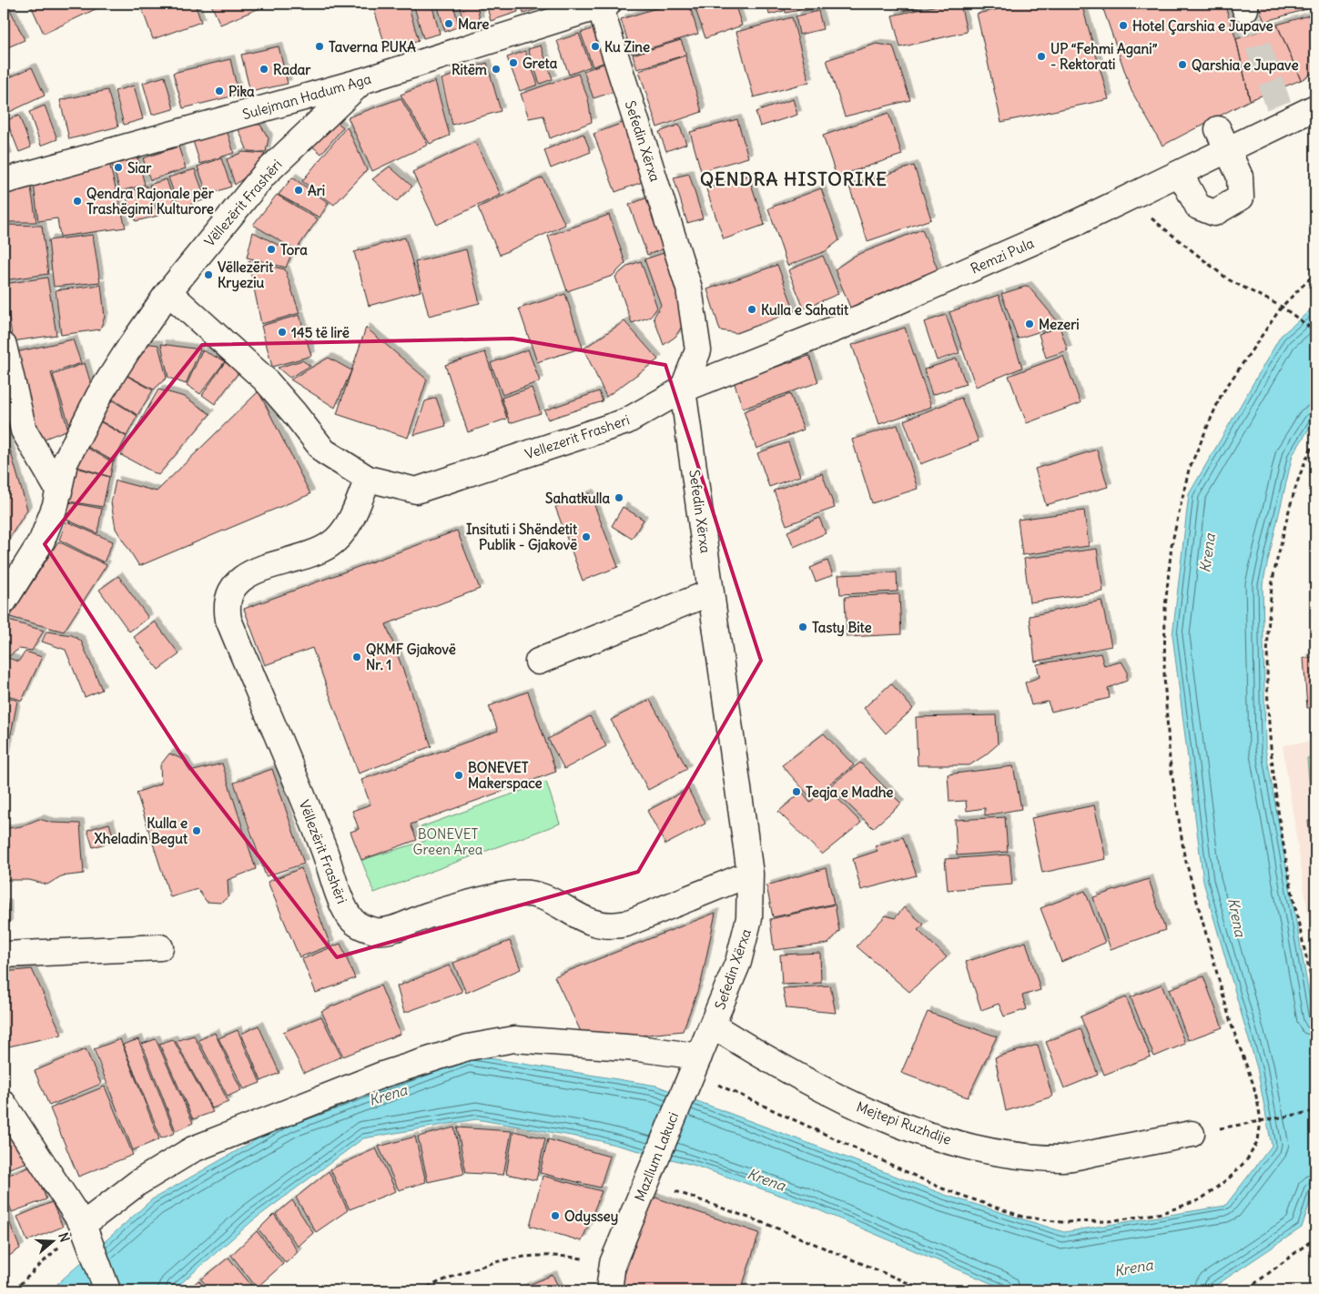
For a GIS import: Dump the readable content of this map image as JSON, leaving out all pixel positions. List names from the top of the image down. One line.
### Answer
{"streets":{"street":["Sulejman Hadum Aga","Sefedin Xërxa","Vëllezërit Frashëri","Remzi Pula","Vellezerit Frasheri","Mejtepi Ruzhdije","Mazllum Lakuci"]},"crossings":[["Sulejman Hadum Aga","Sefedin Xërxa"],["Sulejman Hadum Aga","Vëllezërit Frashëri"],["Sefedin Xërxa","Vëllezërit Frashëri"],["Sefedin Xërxa","Remzi Pula"],["Sefedin Xërxa","Vellezerit Frasheri"],["Sefedin Xërxa","Mejtepi Ruzhdije"],["Sefedin Xërxa","Mazllum Lakuci"],["Vëllezërit Frashëri","Vellezerit Frasheri"],["Remzi Pula","Vellezerit Frasheri"],["Mejtepi Ruzhdije","Mazllum Lakuci"]],"districts":["QENDRA HISTORIKE"],"water":["Krena"],"parks":["BONEVET Green Area"],"places":["Mare","Hotel Çarshia e Jupave","Taverna PUKA","Ku Zine","UP “Fehmi Agani” - Rektorati","Greta","Qarshia e Jupave","Radar","Ritëm","Pika","Siar","Ari","Qendra Rajonale për Trashëgimi Kulturore","Tora","Vëllezërit Kryeziu","Kulla e Sahatit","Mezeri","145 të lirë","Sahatkulla","Insituti i Shëndetit Publik - Gjakovë","Tasty Bite","QKMF Gjakovë Nr. 1","BONEVET Makerspace","Teqja e Madhe","Kulla e Xheladin Begut","Odyssey"],"north":"right"}
